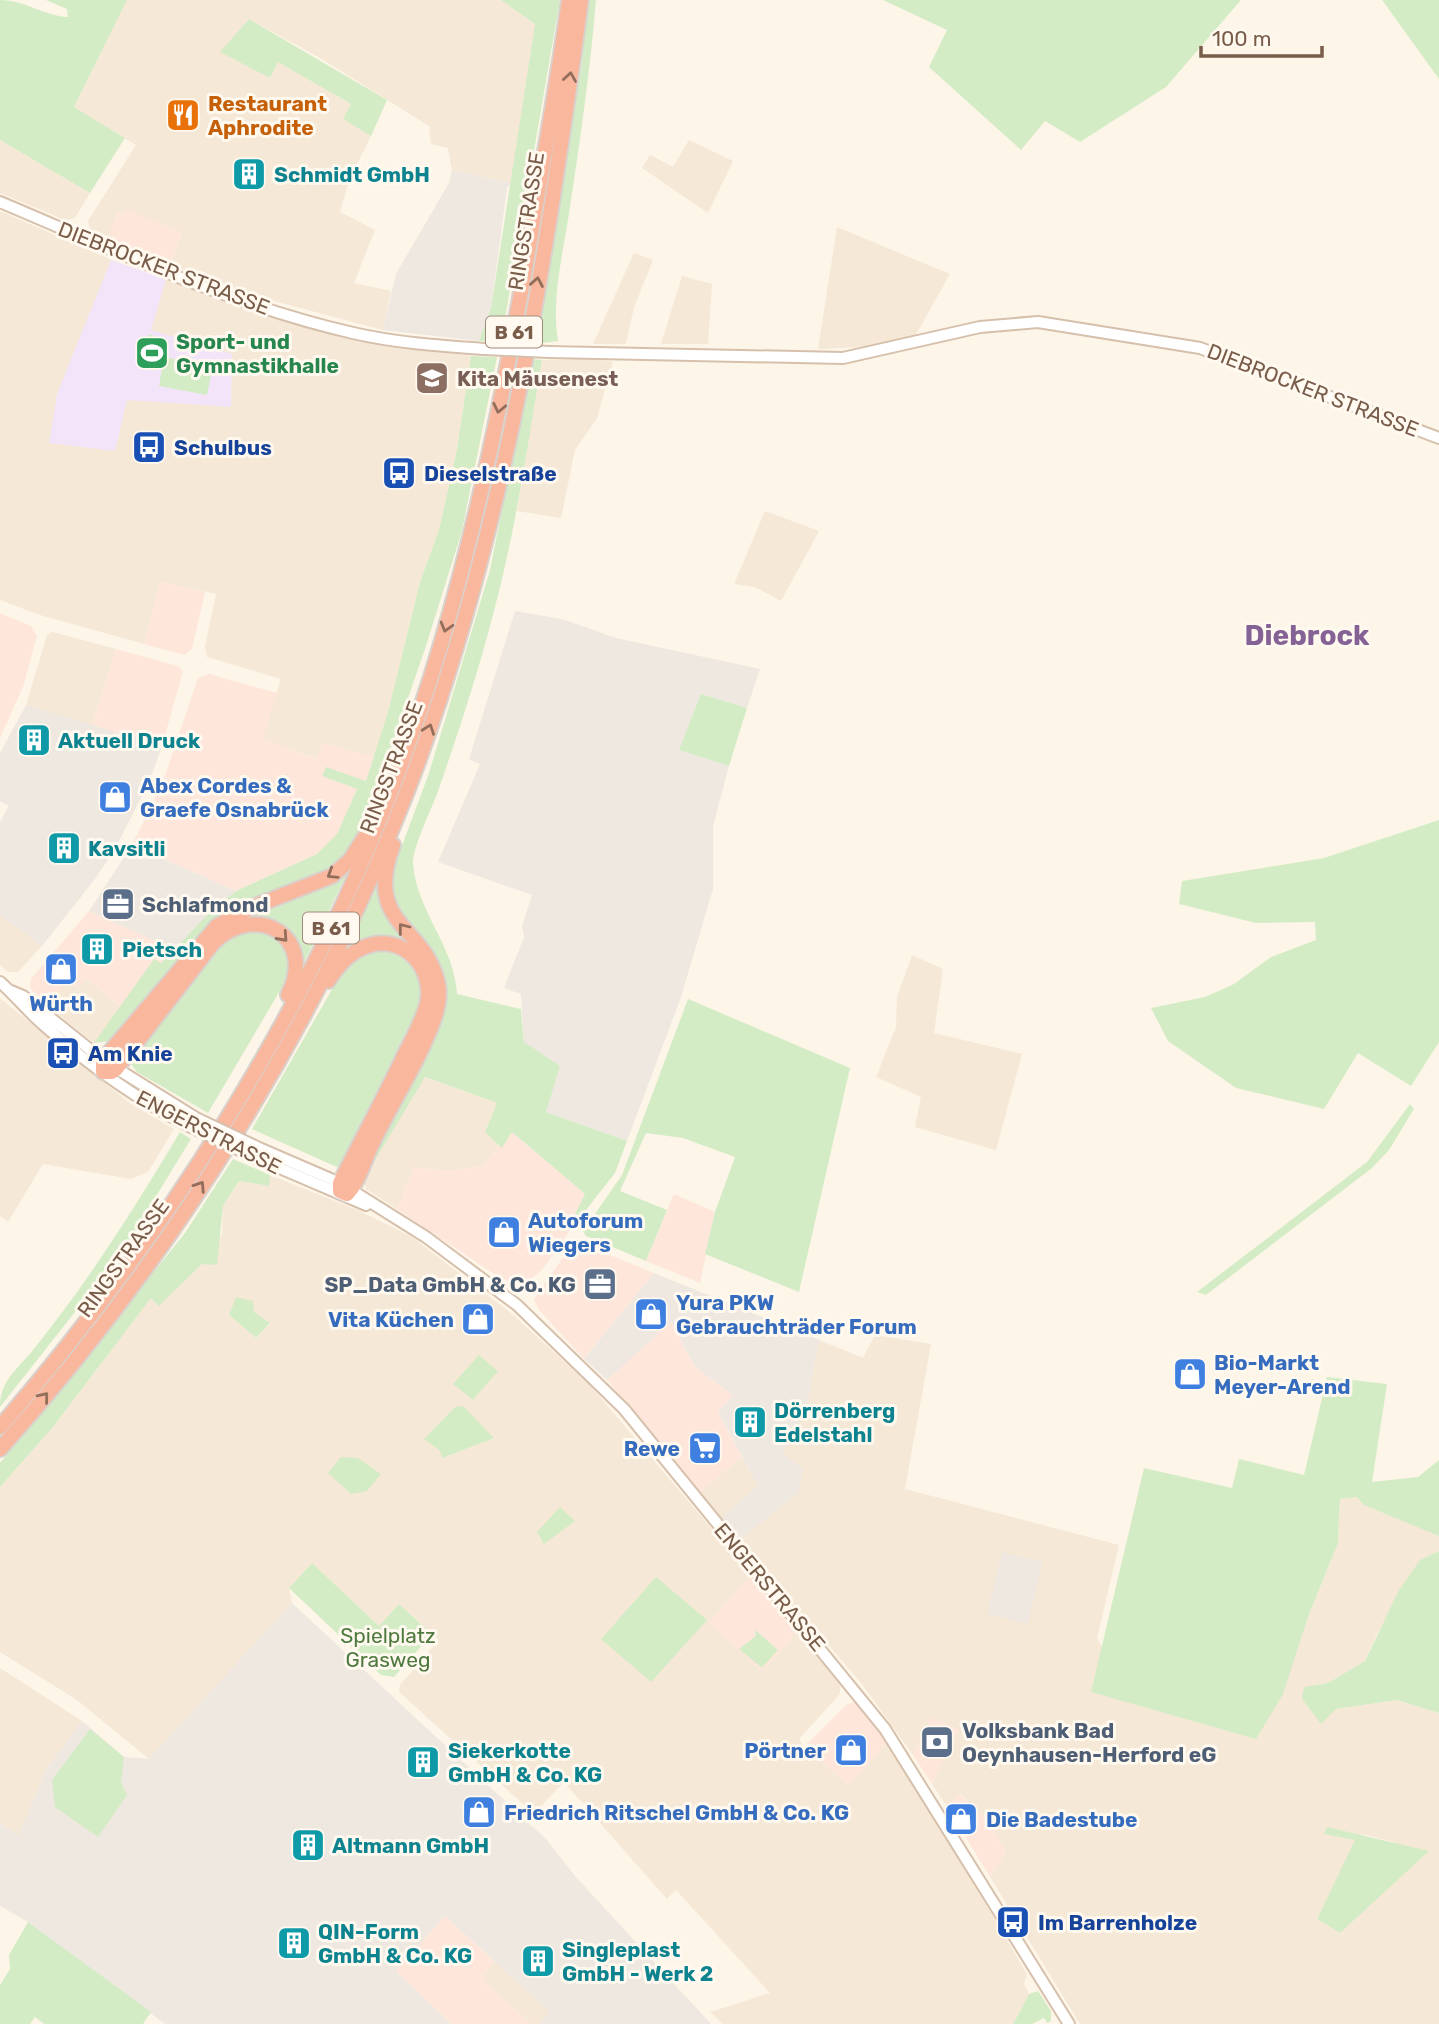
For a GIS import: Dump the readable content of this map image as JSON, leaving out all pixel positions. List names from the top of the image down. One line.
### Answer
{"streets":{"highway":["RINGSTRASSE","B 61"],"main road":["DIEBROCKER STRASSE","ENGERSTRASSE"]},"districts":["Diebrock"],"parks":["Spielplatz Grasweg"],"places":{"restaurant":["Restaurant Aphrodite"],"building":["Schmidt GmbH","Aktuell Druck","Kavsitli","Pietsch","Dörrenberg Edelstahl","Siekerkotte GmbH & Co. KG","Altmann GmbH","QIN-Form GmbH & Co. KG","Singleplast GmbH - Werk 2"],"sports":["Sport- und Gymnastikhalle"],"school or university":["Kita Mäusenest"],"bus stop":["Schulbus","Dieselstraße","Am Knie","Im Barrenholze"],"shop":["Abex Cordes & Graefe Osnabrück","Würth","Autoforum Wiegers","Yura PKW Gebrauchträder Forum","Vita Küchen","Bio-Markt Meyer-Arend","Pörtner","Friedrich Ritschel GmbH & Co. KG","Die Badestube"],"office":["Schlafmond","SP_Data GmbH & Co. KG"],"supermarket":["Rewe"],"bank":["Volksbank Bad Oeynhausen-Herford eG"]},"scale_bar":"100 m"}
